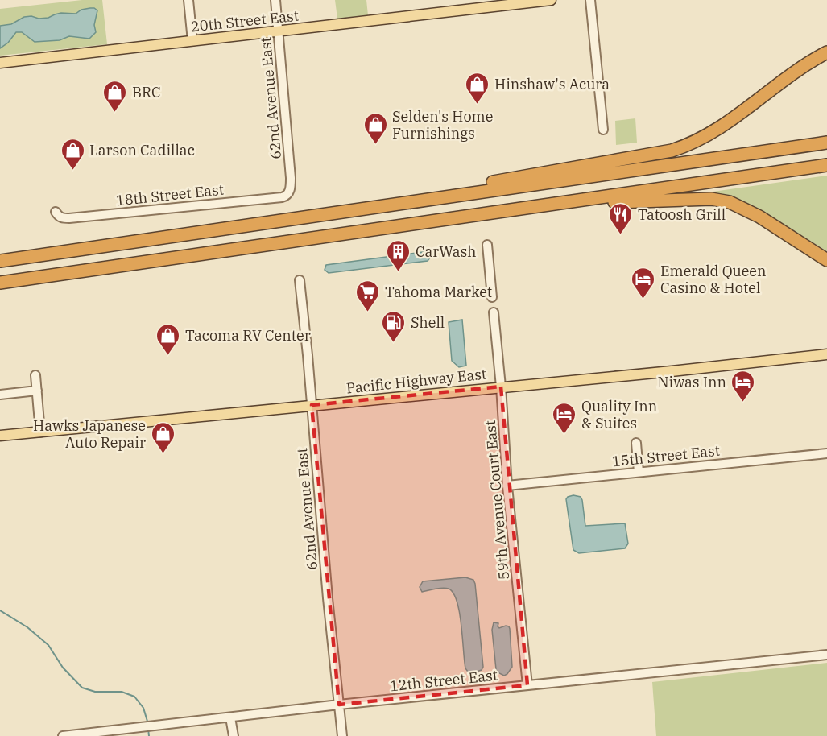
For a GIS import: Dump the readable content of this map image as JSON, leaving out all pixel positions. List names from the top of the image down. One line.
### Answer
{"streets":{"main road":["20th Street East","Pacific Highway East"],"street":["62nd Avenue East","18th Street East","15th Street East","59th Avenue Court East","12th Street East"]},"crossings":[["20th Street East","62nd Avenue East"],["62nd Avenue East","18th Street East"],["62nd Avenue East","Pacific Highway East"],["62nd Avenue East","12th Street East"],["Pacific Highway East","59th Avenue Court East"],["15th Street East","59th Avenue Court East"],["59th Avenue Court East","12th Street East"]],"places":{"shop":["Hinshaw's Acura","BRC","Selden's Home Furnishings","Larson Cadillac","Tacoma RV Center","Hawks Japanese Auto Repair"],"restaurant":["Tatoosh Grill"],"building":["CarWash"],"hotel":["Emerald Queen Casino & Hotel","Niwas Inn","Quality Inn & Suites"],"supermarket":["Tahoma Market"],"fuel station":["Shell"]}}
